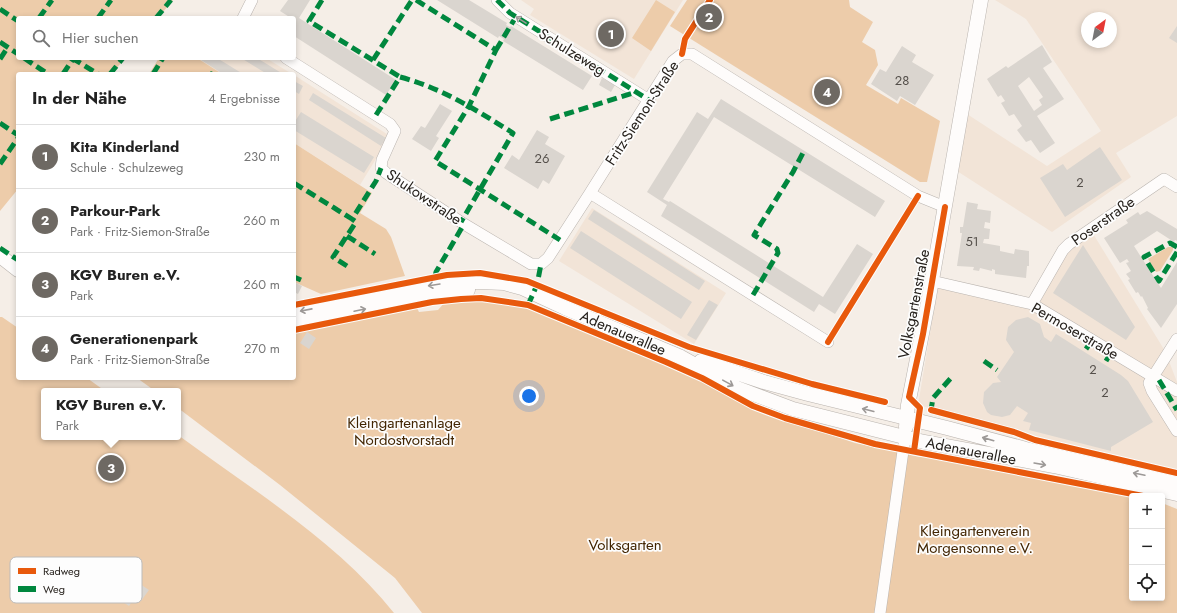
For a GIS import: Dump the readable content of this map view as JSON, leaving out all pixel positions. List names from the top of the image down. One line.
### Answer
{"streets":{"main road":["Volksgartenstraße","Adenauerallee"],"street":["Schulzeweg","Fritz-Siemon-Straße","Shukowstraße","Poserstraße","Permoserstraße"]},"crossings":[["Schulzeweg","Fritz-Siemon-Straße"],["Fritz-Siemon-Straße","Shukowstraße"],["Fritz-Siemon-Straße","Volksgartenstraße"],["Poserstraße","Permoserstraße"],["Volksgartenstraße","Permoserstraße"],["Volksgartenstraße","Adenauerallee"]],"one_way":["Schulzeweg"],"parks":["Kleingartenanlage Nordostvorstadt","Kleingartenverein Morgensonne e.V.","Volksgarten"],"house_numbers":["28","26","2","51","2","2"],"legend":["Radweg","Weg"],"north":"top right","page":{"pins":["2","1","4","3"],"search":"Hier suchen","heading":["In der Nähe","4 Ergebnisse"],"list":[{"mark":"1","name":"Kita Kinderland","note":"Schule · Schulzeweg","value":"230 m"},{"mark":"2","name":"Parkour-Park","note":"Park · Fritz-Siemon-Straße","value":"260 m"},{"mark":"3","name":"KGV Buren e.V.","note":"Park","value":"260 m"},{"mark":"4","name":"Generationenpark","note":"Park · Fritz-Siemon-Straße","value":"270 m"}],"popup":["KGV Buren e.V.","Park"],"map_buttons":["+","−"]}}
